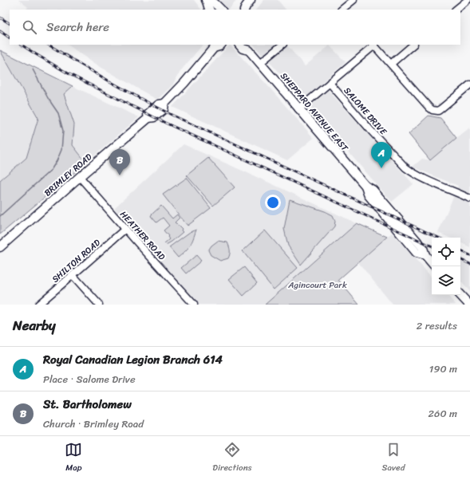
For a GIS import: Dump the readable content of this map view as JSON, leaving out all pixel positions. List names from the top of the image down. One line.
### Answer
{"streets":{"main road":["SHEPPARD AVENUE EAST","BRIMLEY ROAD"],"street":["SALOME DRIVE","HEATHER ROAD","SHILTON ROAD"]},"crossings":[["BRIMLEY ROAD","HEATHER ROAD"],["HEATHER ROAD","SHILTON ROAD"]],"parks":["Agincourt Park"],"page":{"search":"Search here","pins":["A","B"],"heading":["Nearby","2 results"],"list":[{"mark":"A","name":"Royal Canadian Legion Branch 614","note":"Place · Salome Drive","value":"190 m"},{"mark":"B","name":"St. Bartholomew","note":"Church · Brimley Road","value":"260 m"}],"nav":["Map","Directions","Saved"]}}
